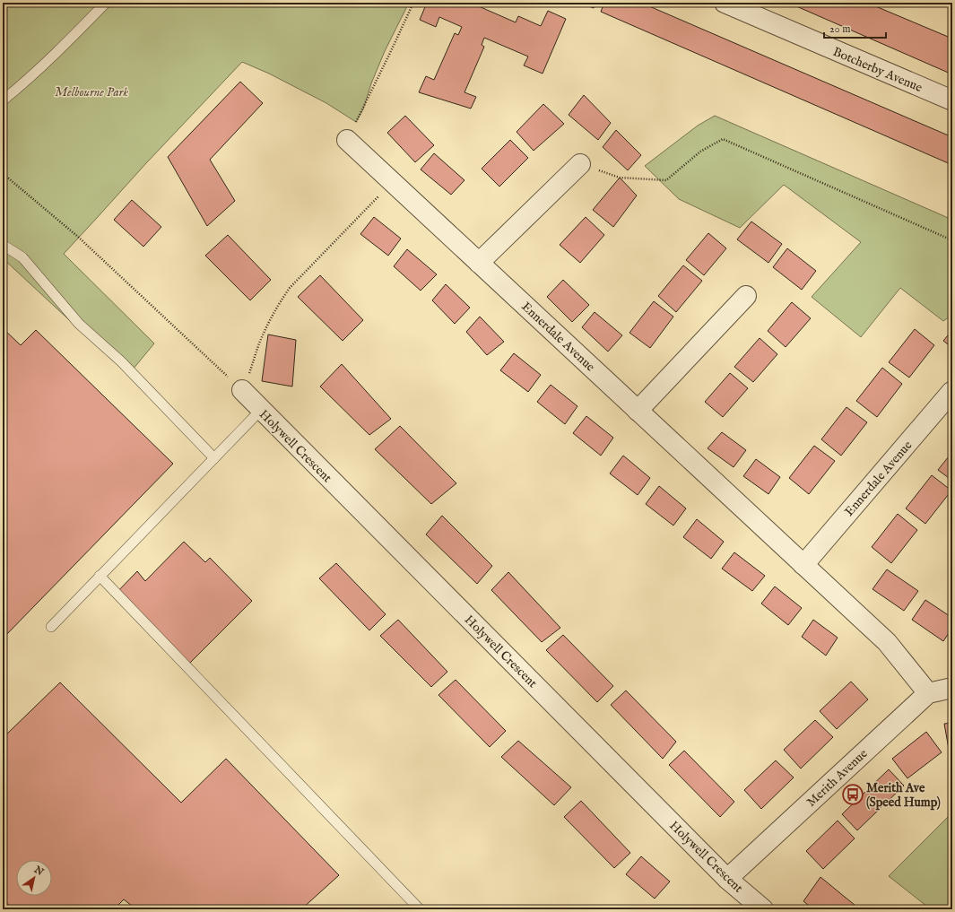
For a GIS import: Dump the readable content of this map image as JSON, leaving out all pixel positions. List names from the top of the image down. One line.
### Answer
{"streets":{"street":["Botcherby Avenue","Ennerdale Avenue","Holywell Crescent","Merith Avenue"]},"crossings":[["Ennerdale Avenue","Merith Avenue"],["Holywell Crescent","Merith Avenue"]],"parks":["Melbourne Park"],"places":{"bus stop":["Merith Ave (Speed Hump)"]},"scale_bar":"20 m","north":"top right"}
